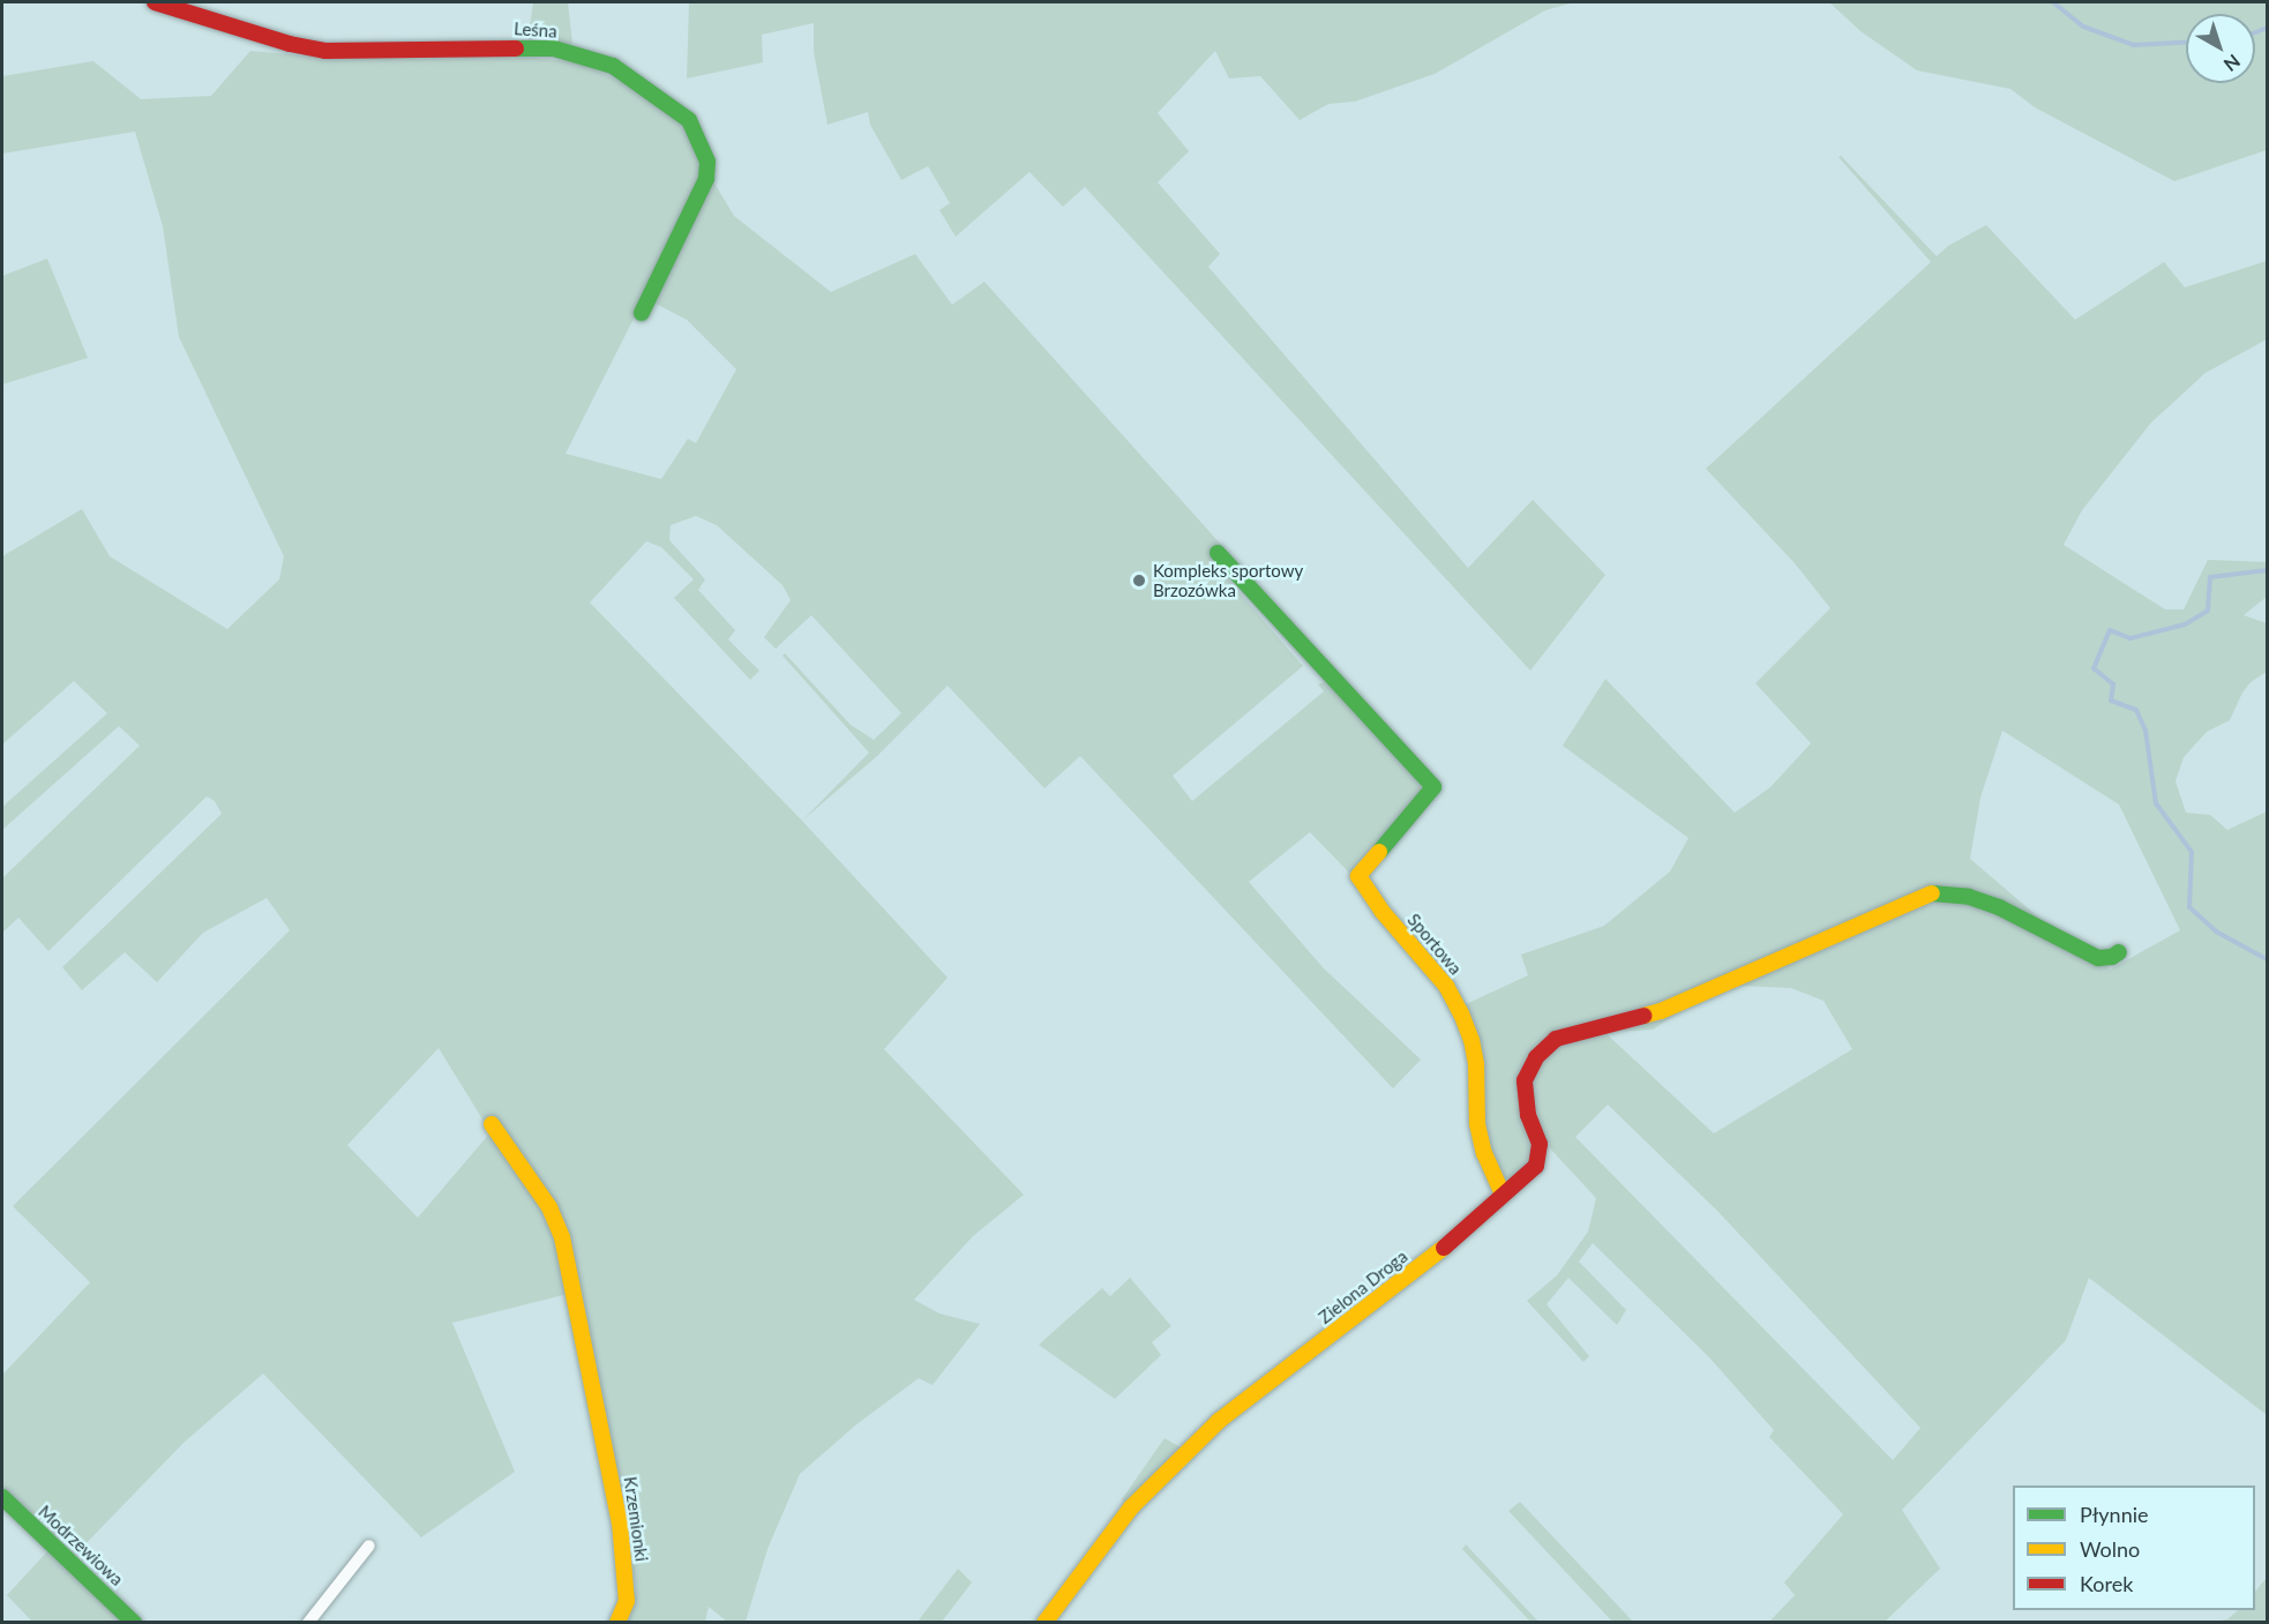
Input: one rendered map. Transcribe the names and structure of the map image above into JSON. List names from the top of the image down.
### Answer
{
  "streets": {
    "street": [
      "Leśna",
      "Sportowa",
      "Zielona Droga",
      "Krzemionki",
      "Modrzewiowa"
    ]
  },
  "crossings": [
    ["Sportowa", "Zielona Droga"]
  ],
  "places": ["Kompleks sportowy Brzozówka"],
  "legend": ["Płynnie", "Wolno", "Korek"],
  "north": "bottom right"
}
